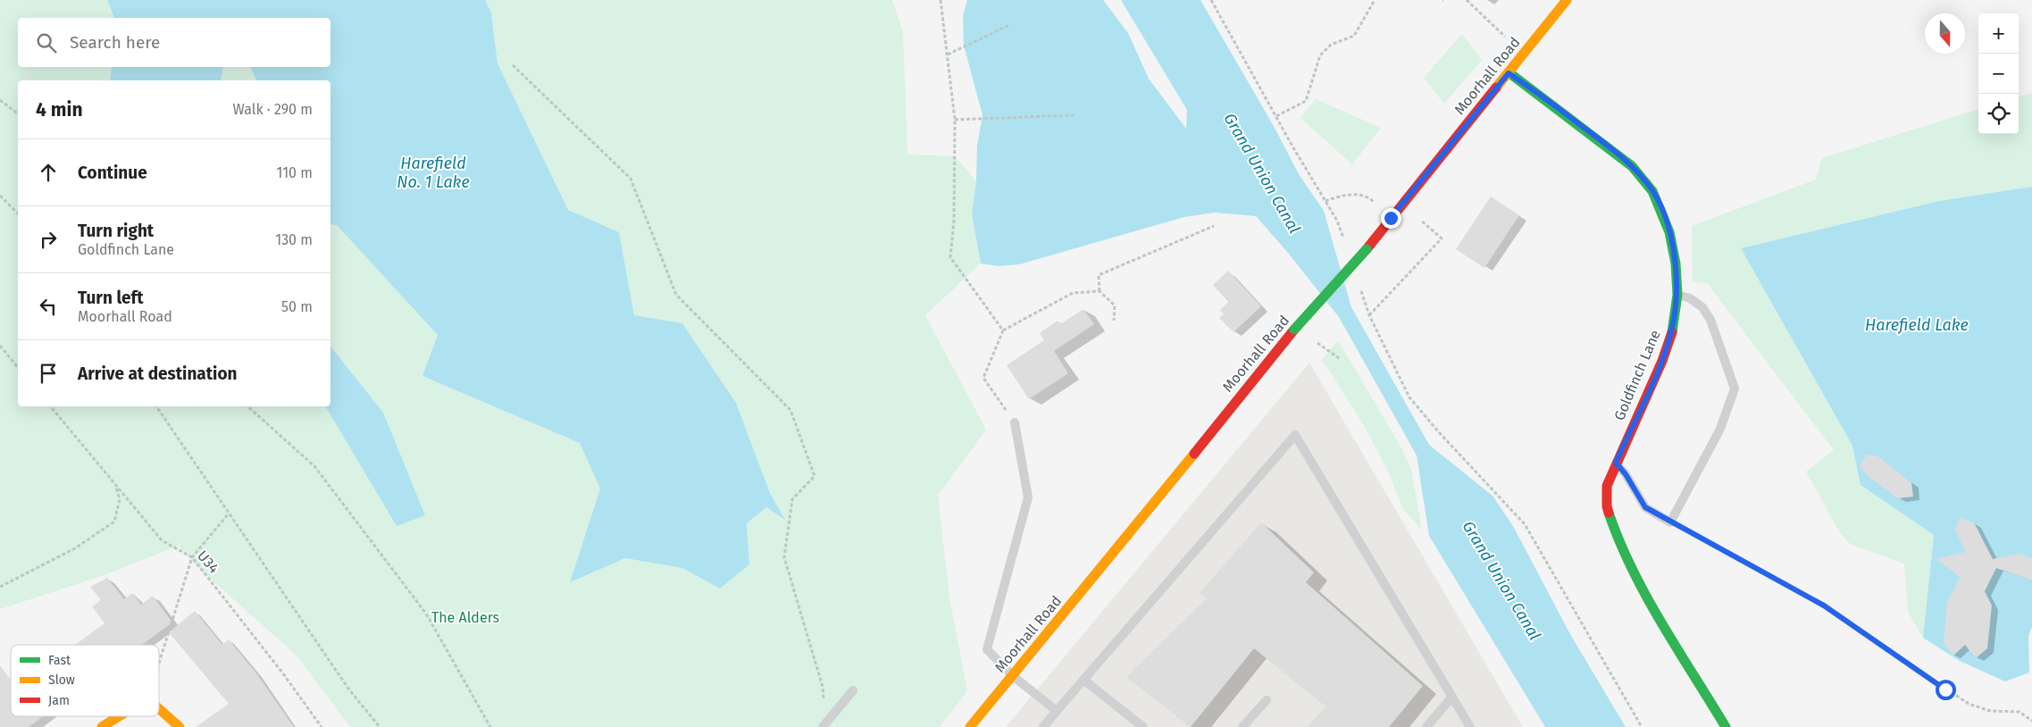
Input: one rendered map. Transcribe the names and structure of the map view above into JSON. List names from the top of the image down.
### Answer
{
  "streets": {
    "street": ["Moorhall Road", "Goldfinch Lane"],
    "path": ["U34"]
  },
  "crossings": [
    ["Moorhall Road", "Goldfinch Lane"]
  ],
  "water": ["Harefield No. 1 Lake", "Grand Union Canal", "Harefield Lake"],
  "parks": ["The Alders"],
  "legend": ["Fast", "Slow", "Jam"],
  "north": "bottom",
  "page": {
    "map_buttons": ["+", "−"],
    "search": "Search here",
    "heading": ["4 min", "Walk · 290 m"],
    "list": [
      ["Continue", "110 m"],
      ["Turn right", "Goldfinch Lane", "130 m"],
      ["Turn left", "Moorhall Road", "50 m"],
      "Arrive at destination"
    ]
  }
}
